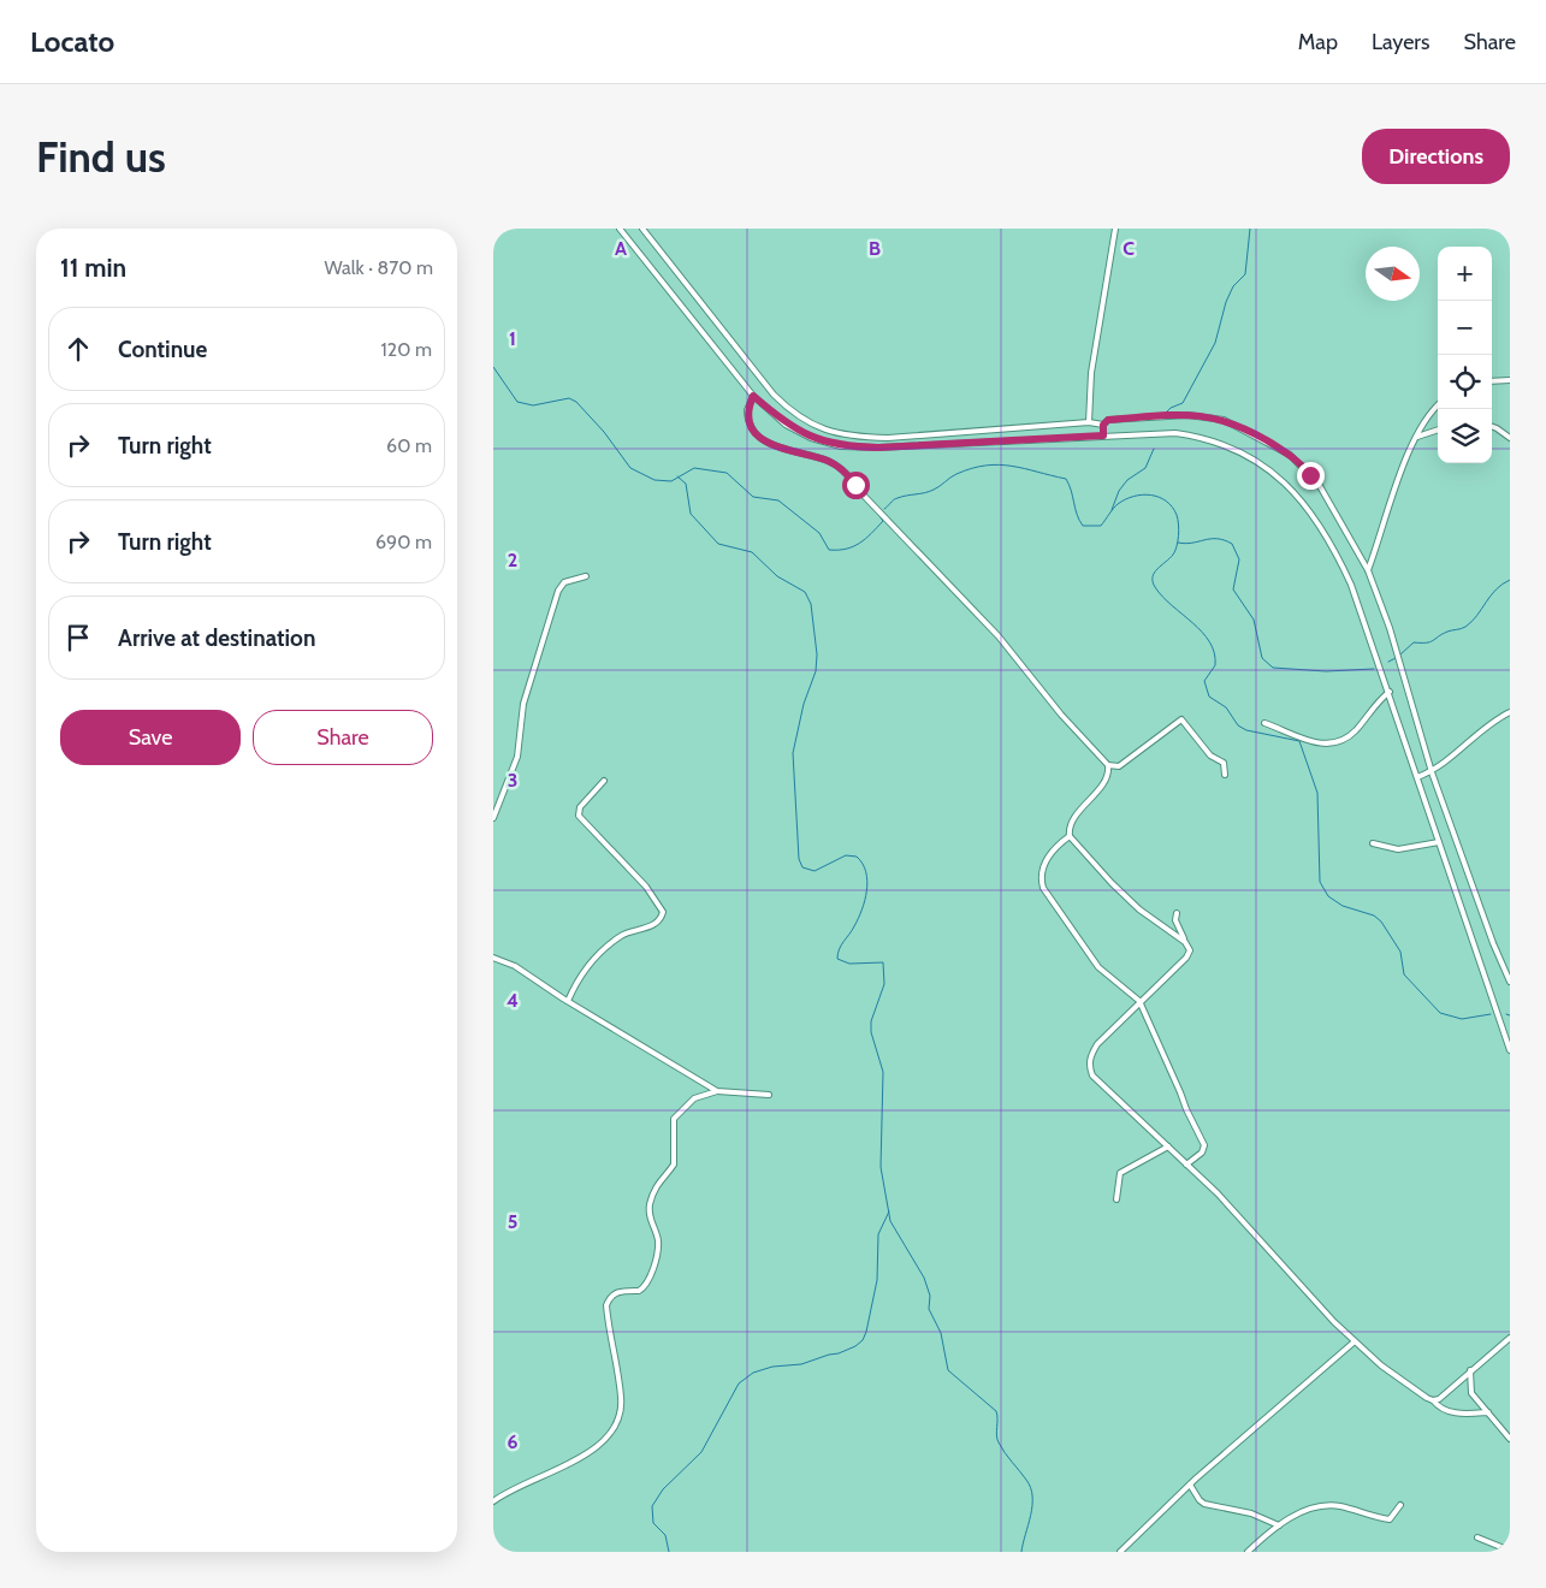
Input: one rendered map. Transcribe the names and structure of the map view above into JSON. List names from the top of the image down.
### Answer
{
  "north": "right",
  "page": {
    "header": "Locato",
    "nav": ["Map", "Layers", "Share"],
    "buttons": [
      "Directions",
      ["Save", "Share"]
    ],
    "title": "Find us",
    "heading": ["11 min", "Walk · 870 m"],
    "map_buttons": ["+", "−"],
    "list": [
      ["Continue", "120 m"],
      ["Turn right", "60 m"],
      ["Turn right", "690 m"],
      "Arrive at destination"
    ]
  },
  "grid": {
    "columns": ["A", "B", "C"],
    "rows": [
      "1",
      "2",
      "3",
      "4",
      "5",
      "6"
    ]
  }
}
